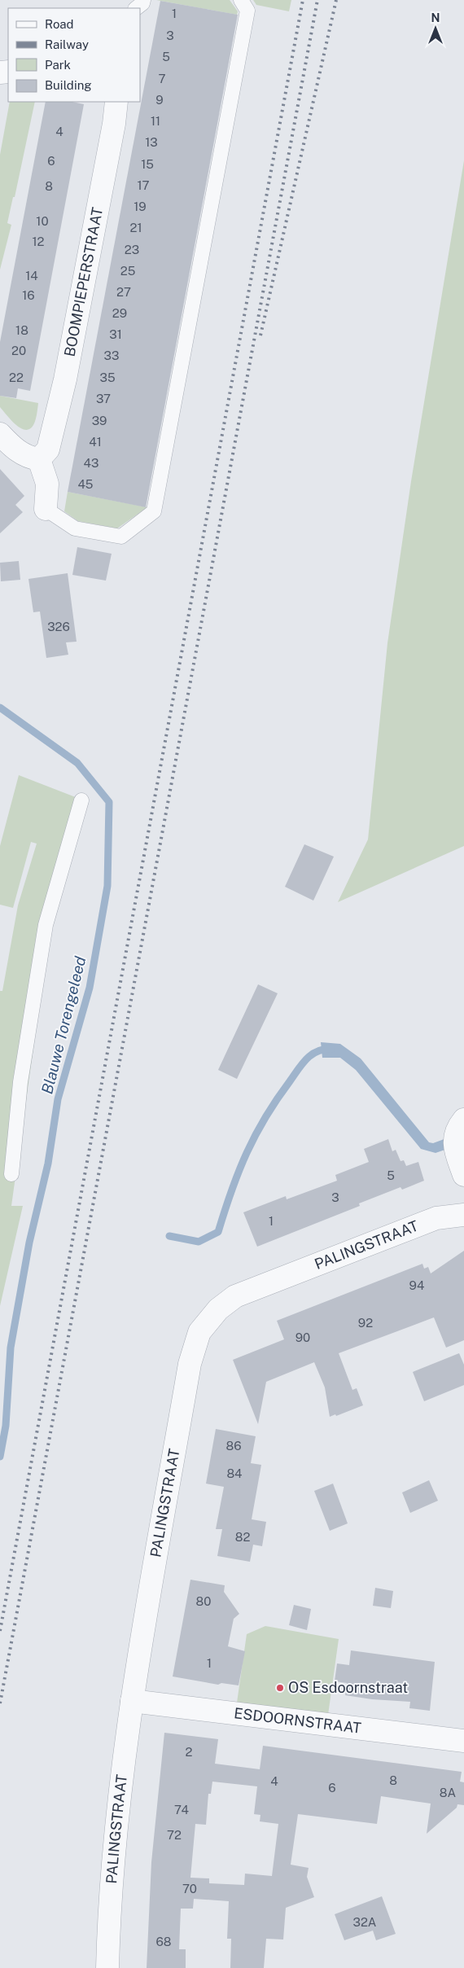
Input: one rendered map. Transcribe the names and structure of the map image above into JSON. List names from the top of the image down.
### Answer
{
  "streets": {
    "street": ["BOOMPIEPERSTRAAT", "PALINGSTRAAT", "ESDOORNSTRAAT"]
  },
  "crossings": [
    ["PALINGSTRAAT", "ESDOORNSTRAAT"]
  ],
  "water": ["Blauwe Torengeleed"],
  "places": ["OS Esdoornstraat"],
  "house_numbers": [
    "1",
    "3",
    "5",
    "7",
    "9",
    "11",
    "4",
    "13",
    "6",
    "15",
    "17",
    "8",
    "19",
    "10",
    "21",
    "12",
    "23",
    "25",
    "14",
    "27",
    "16",
    "29",
    "18",
    "31",
    "20",
    "33",
    "22",
    "35",
    "37",
    "39",
    "41",
    "43",
    "45",
    "326",
    "5",
    "3",
    "1",
    "94",
    "92",
    "90",
    "86",
    "84",
    "82",
    "80",
    "1",
    "2",
    "8",
    "4",
    "6",
    "8A",
    "74",
    "72",
    "70",
    "32A",
    "68"
  ],
  "legend": [
    "Road",
    "Railway",
    "Park",
    "Building"
  ],
  "north": "top"
}
